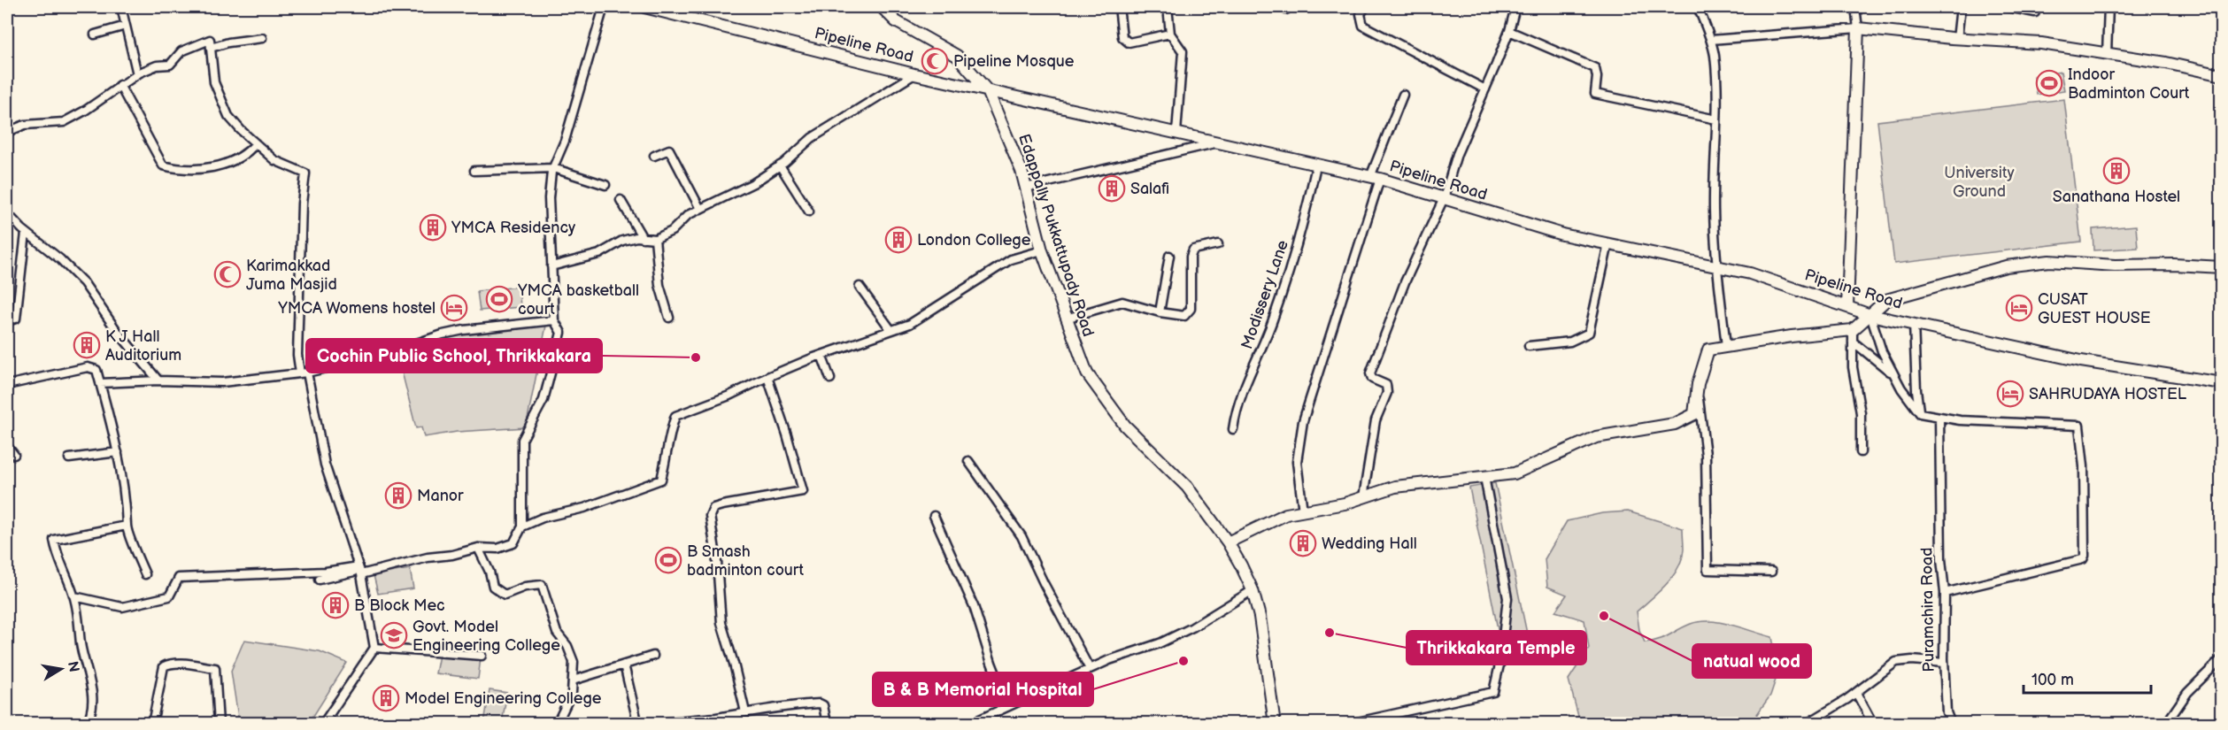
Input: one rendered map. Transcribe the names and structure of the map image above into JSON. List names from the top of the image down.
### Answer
{
  "streets": {
    "street": [
      "Pipeline Road",
      "Edappally Pukkattupady Road",
      "Modissery Lane",
      "Puramchira Road"
    ]
  },
  "crossings": [
    ["Pipeline Road", "Edappally Pukkattupady Road"],
    ["Pipeline Road", "Modissery Lane"]
  ],
  "parks": ["University Ground"],
  "places": {
    "mosque": ["Pipeline Mosque", "Karimakkad Juma Masjid"],
    "sports": ["Indoor Badminton Court", "YMCA basketball court", "B Smash badminton court"],
    "building": [
      "Sanathana Hostel",
      "Salafi",
      "YMCA Residency",
      "London College",
      "K J Hall Auditorium",
      "Manor",
      "Wedding Hall",
      "B Block Mec",
      "Model Engineering College"
    ],
    "hotel": ["YMCA Womens hostel", "CUSAT GUEST HOUSE", "SAHRUDAYA HOSTEL"],
    "other": [
      "Cochin Public School, Thrikkakara",
      "natual wood",
      "Thrikkakara Temple",
      "B & B Memorial Hospital"
    ],
    "school or university": ["Govt. Model Engineering College"]
  },
  "scale_bar": "100 m",
  "north": "right"
}
